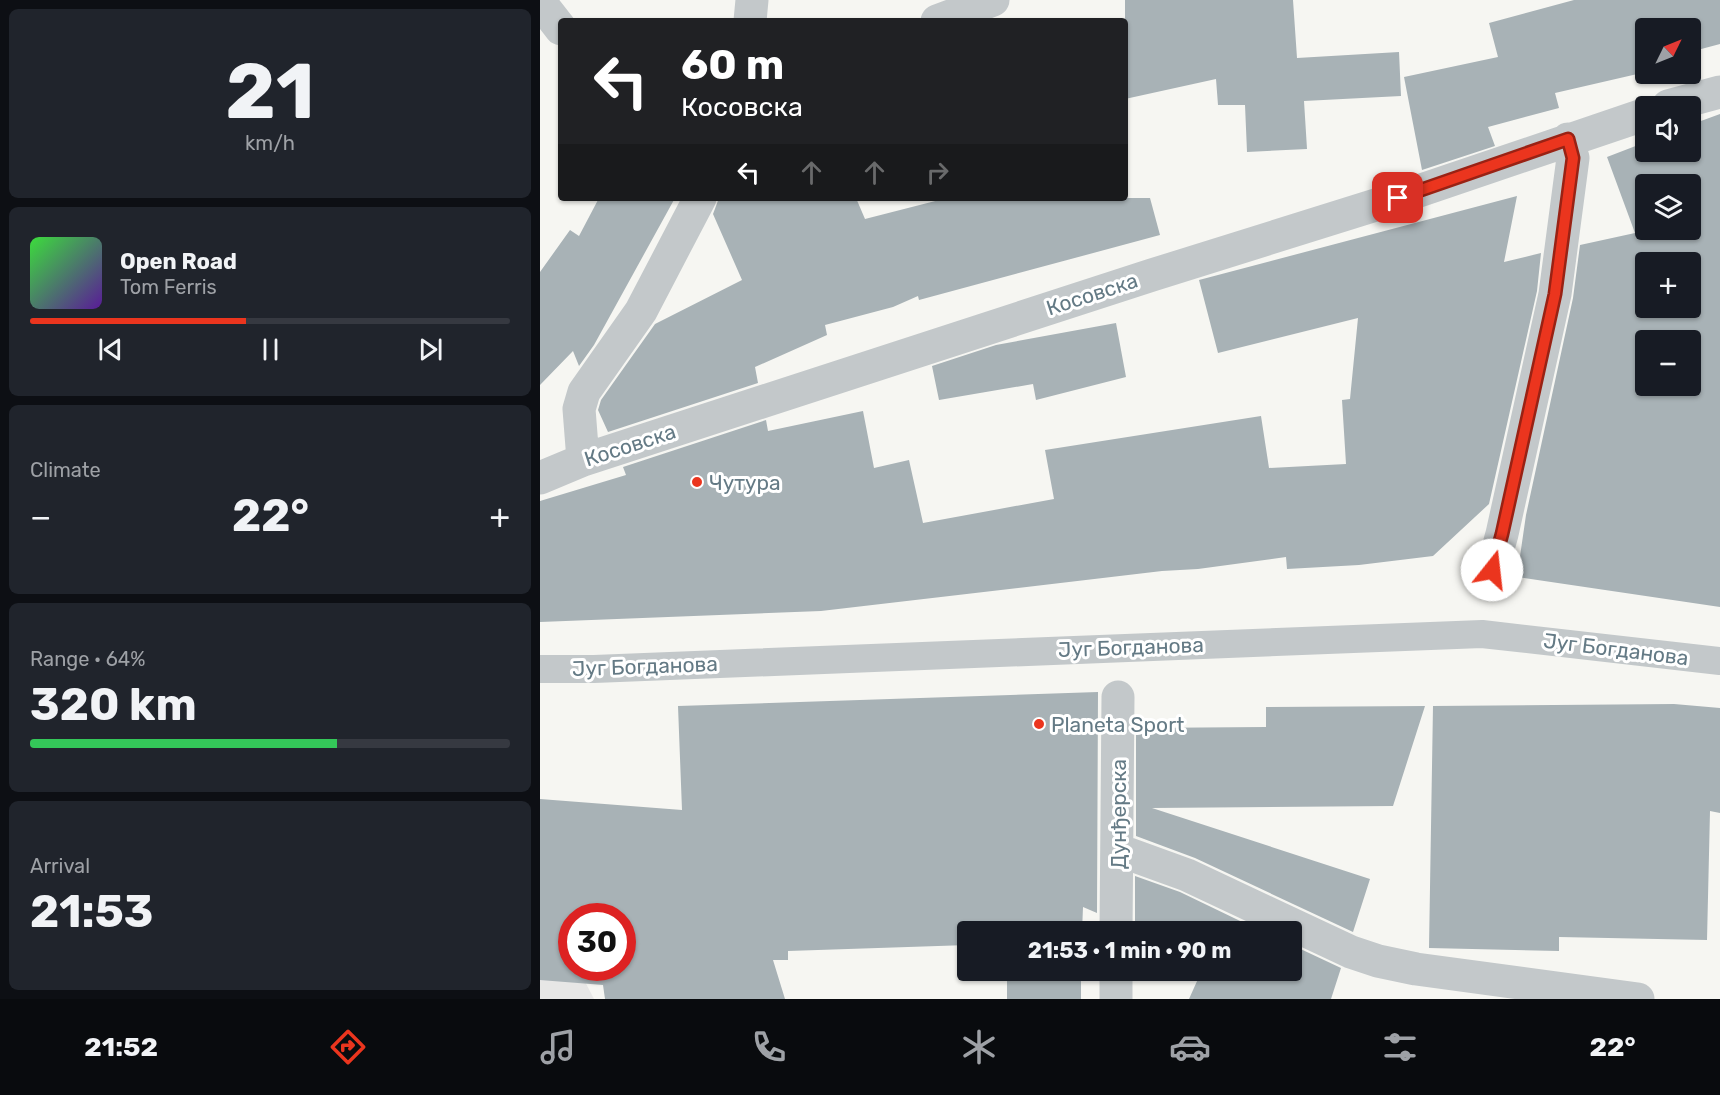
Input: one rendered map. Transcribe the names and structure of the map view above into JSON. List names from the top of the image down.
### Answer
{
  "streets": {
    "street": ["Косовска", "Југ Богданова", "Дунђерска"]
  },
  "places": ["Чутура", "Planeta Sport"],
  "north": "top right",
  "page": {
    "tile": [
      ["21", "km/h"],
      "Climate",
      ["Range · 64%", "320 km"],
      ["Arrival", "21:53"]
    ],
    "map_buttons": ["+", "−"],
    "turn": ["60 m", "Косовска"],
    "song": ["Open Road", "Tom Ferris"],
    "heat": ["−", "22°", "+"],
    "limit": "30",
    "trip": "21:53 · 1 min · 90 m",
    "tabs": ["21:52", "22°"]
  }
}
